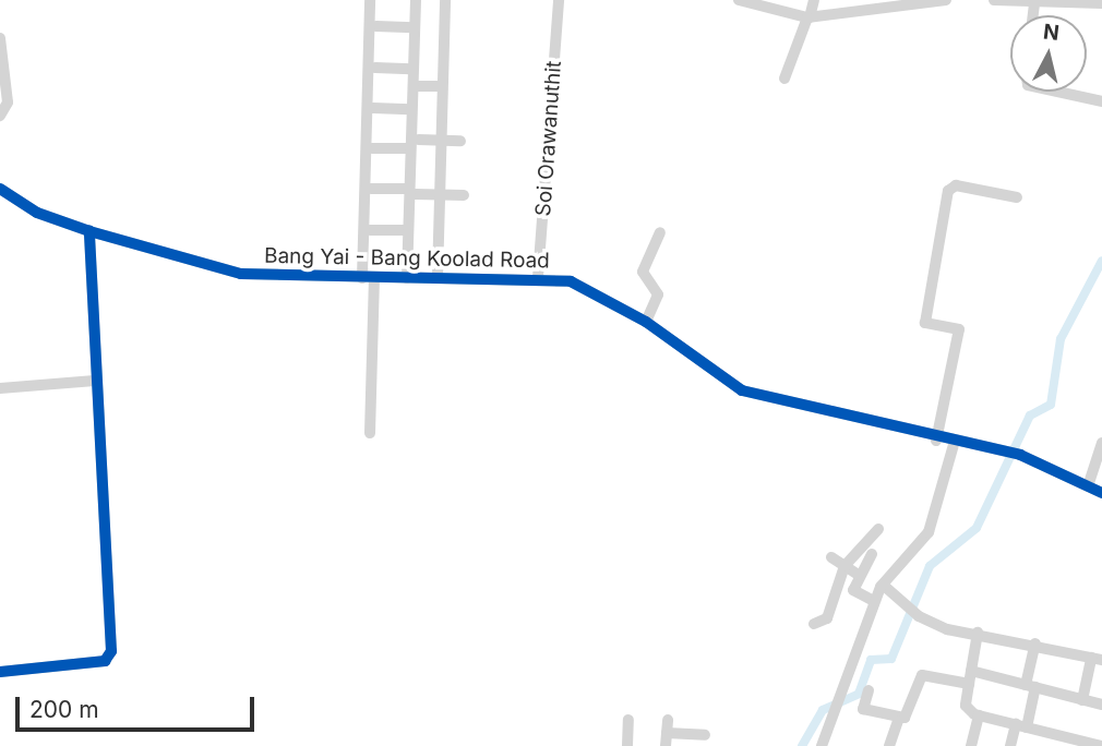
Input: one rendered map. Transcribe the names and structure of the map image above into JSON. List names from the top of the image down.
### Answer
{
  "streets": {
    "street": ["Soi Orawanuthit", "Bang Yai - Bang Koolad Road"]
  },
  "crossings": [
    ["Soi Orawanuthit", "Bang Yai - Bang Koolad Road"]
  ],
  "scale_bar": "200 m",
  "north": "top"
}
